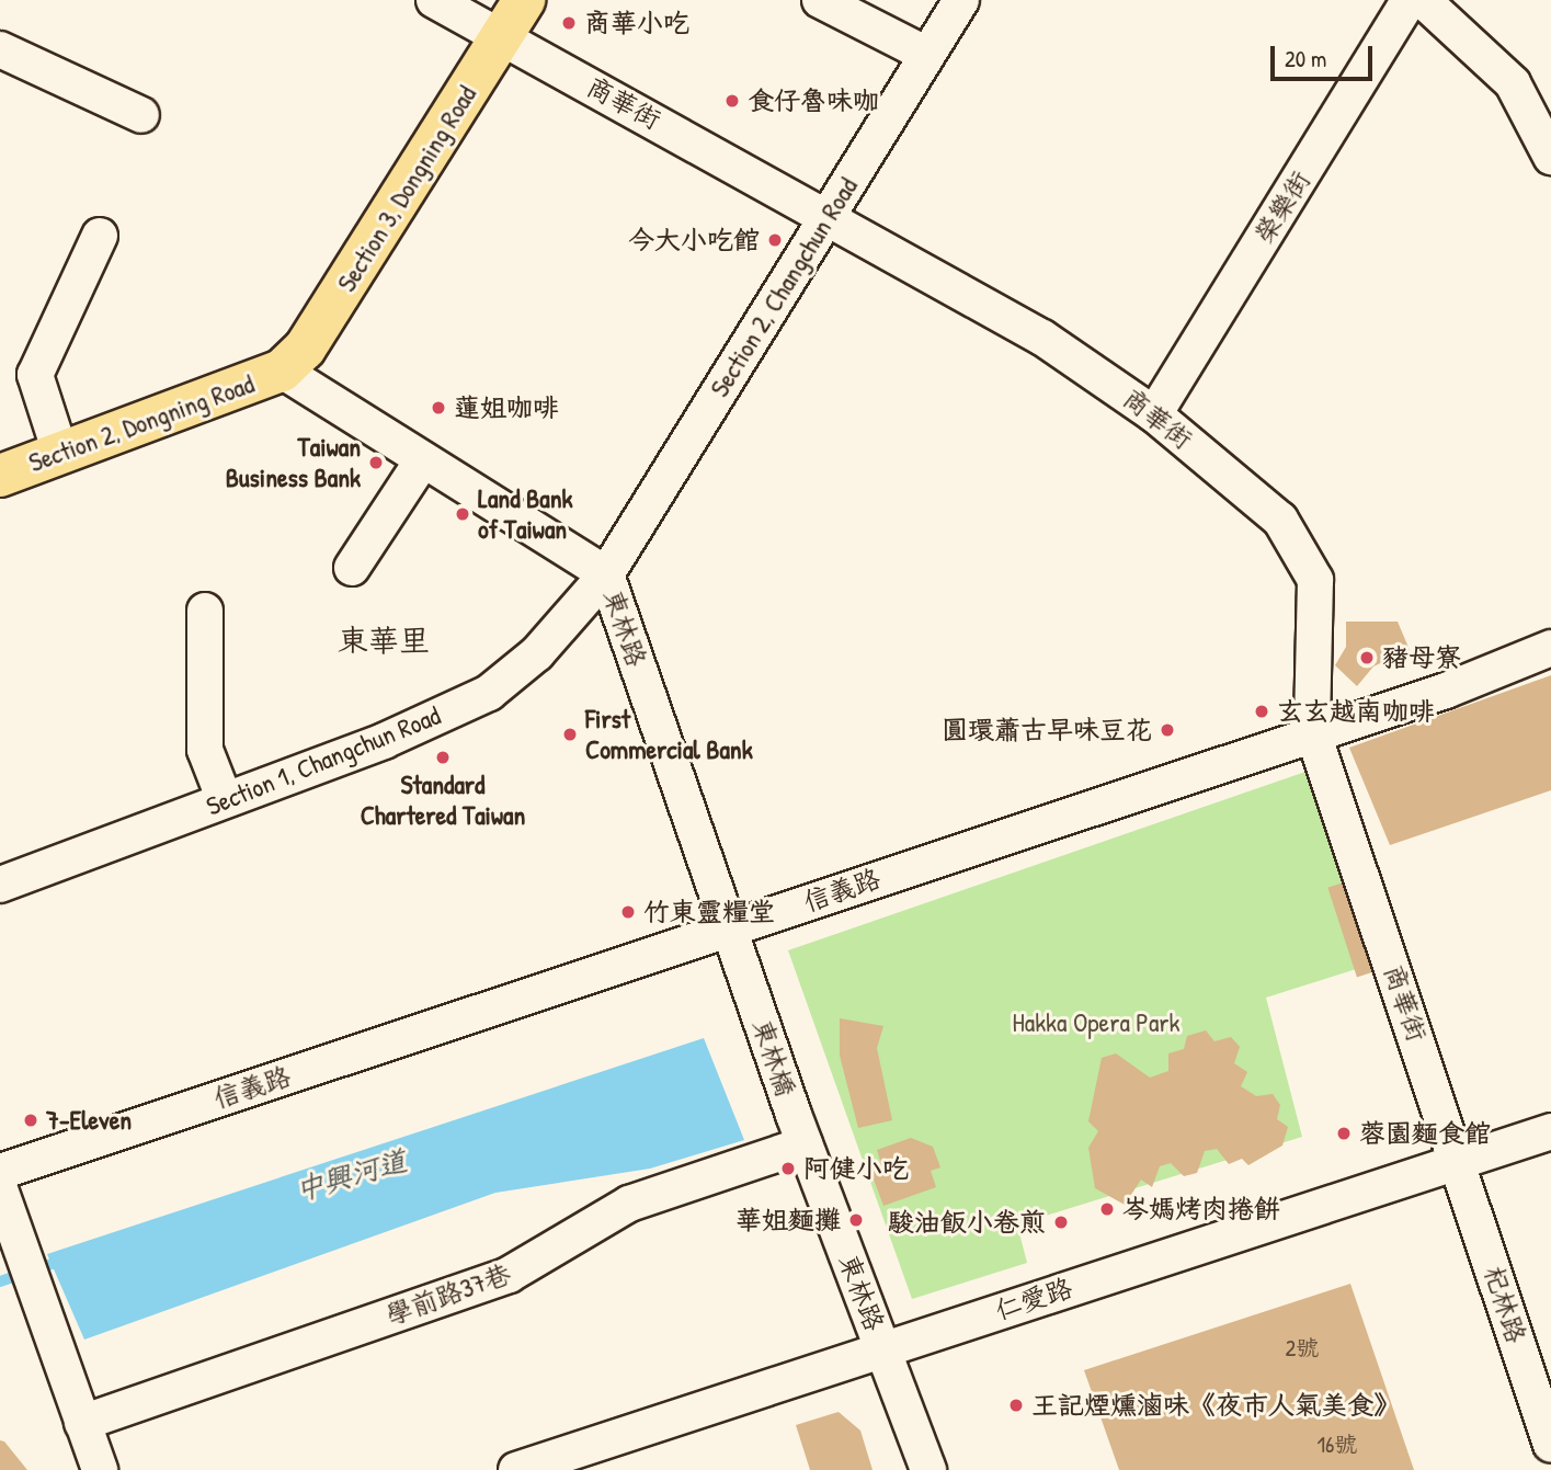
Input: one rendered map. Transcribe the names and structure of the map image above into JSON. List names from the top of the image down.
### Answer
{
  "streets": {
    "main road": ["Section 3, Dongning Road", "Section 2, Dongning Road"],
    "street": [
      "商華街",
      "榮樂街",
      "Section 2, Changchun Road",
      "東林路",
      "Section 1, Changchun Road",
      "信義路",
      "東林橋",
      "學前路37巷",
      "仁愛路",
      "杞林路"
    ]
  },
  "crossings": [
    ["商華街", "Section 3, Dongning Road"],
    ["商華街", "榮樂街"],
    ["商華街", "Section 2, Changchun Road"],
    ["商華街", "信義路"],
    ["商華街", "仁愛路"],
    ["商華街", "杞林路"],
    ["Section 3, Dongning Road", "Section 2, Dongning Road"],
    ["Section 3, Dongning Road", "東林路"],
    ["Section 2, Changchun Road", "東林路"],
    ["Section 2, Changchun Road", "Section 1, Changchun Road"],
    ["Section 2, Dongning Road", "東林路"],
    ["東林路", "Section 1, Changchun Road"],
    ["東林路", "信義路"],
    ["東林路", "東林橋"],
    ["東林路", "學前路37巷"],
    ["東林路", "仁愛路"],
    ["東林橋", "學前路37巷"],
    ["仁愛路", "杞林路"]
  ],
  "districts": ["東華里"],
  "water": ["中興河道"],
  "parks": ["Hakka Opera Park"],
  "places": [
    "商華小吃",
    "食仔魯味咖",
    "今大小吃館",
    "蓮姐咖啡",
    "Taiwan Business Bank",
    "Land Bank of Taiwan",
    "豬母寮",
    "玄玄越南咖啡",
    "圓環蕭古早味豆花",
    "First Commercial Bank",
    "Standard Chartered Taiwan",
    "竹東靈糧堂",
    "7-Eleven",
    "蓉園麵食館",
    "阿健小吃",
    "岑媽烤肉捲餅",
    "華姐麵攤",
    "駿油飯小卷煎",
    "王記煙燻滷味《夜市人氣美食》"
  ],
  "house_numbers": ["2號", "16號"],
  "scale_bar": "20 m"
}
